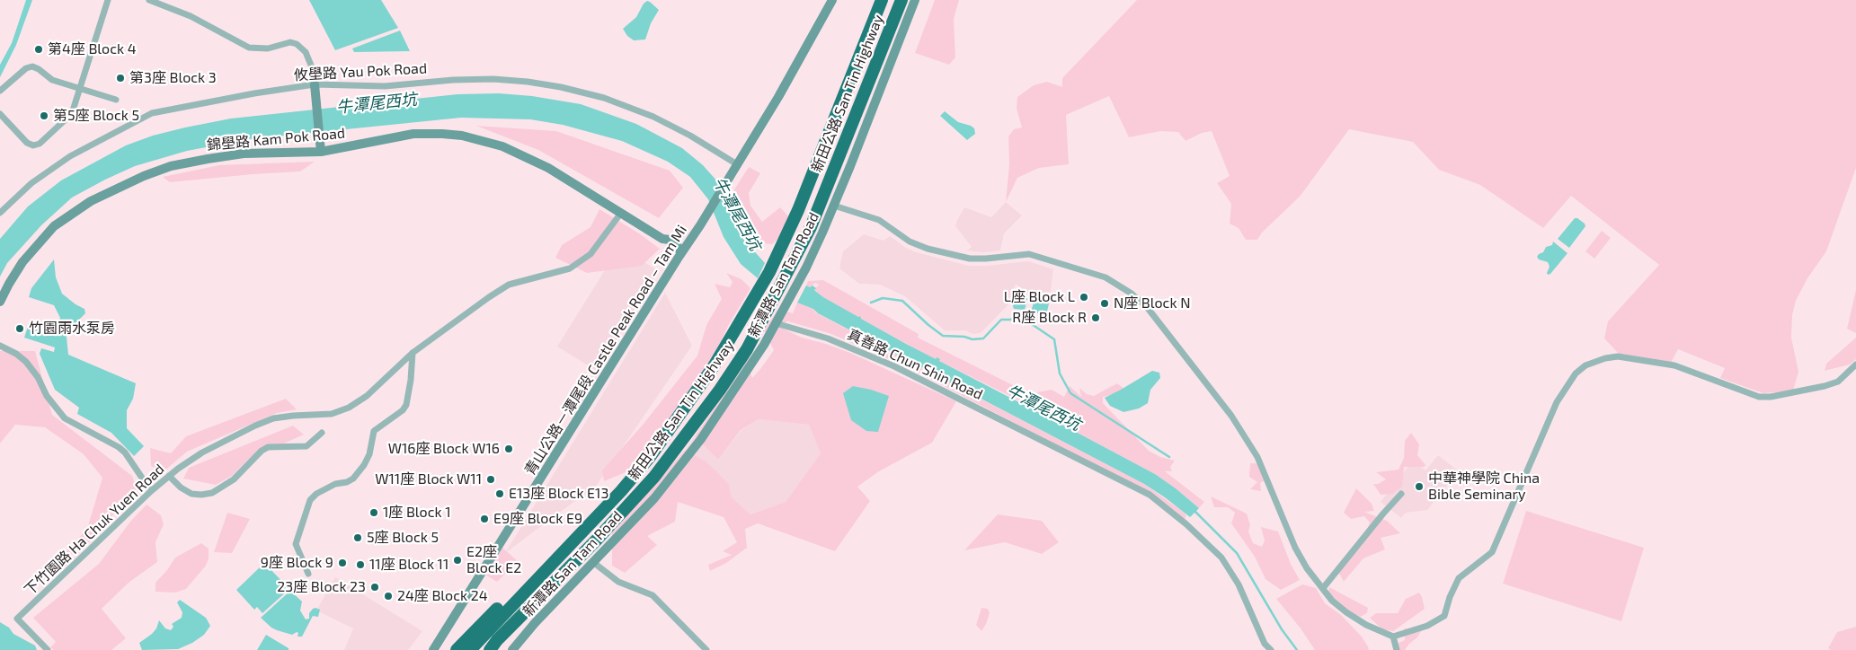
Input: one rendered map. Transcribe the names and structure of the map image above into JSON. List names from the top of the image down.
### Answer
{
  "streets": {
    "highway": ["新田公路 San Tin Highway"],
    "street": [
      "攸壆路 Yau Pok Road",
      "錦壆路 Kam Pok Road",
      "新潭路 San Tam Road",
      "青山公路－潭尾段 Castle Peak Road – Tam Mi",
      "真善路 Chun Shin Road",
      "下竹園路 Ha Chuk Yuen Road"
    ]
  },
  "crossings": [
    ["攸壆路 Yau Pok Road", "青山公路－潭尾段 Castle Peak Road – Tam Mi"],
    ["錦壆路 Kam Pok Road", "青山公路－潭尾段 Castle Peak Road – Tam Mi"],
    ["錦壆路 Kam Pok Road", "下竹園路 Ha Chuk Yuen Road"],
    ["新潭路 San Tam Road", "真善路 Chun Shin Road"]
  ],
  "water": ["牛潭尾西坑"],
  "places": [
    "第4座 Block 4",
    "第3座 Block 3",
    "第5座 Block 5",
    "L座 Block L",
    "N座 Block N",
    "R座 Block R",
    "竹園雨水泵房",
    "W16座 Block W16",
    "W11座 Block W11",
    "中華神學院 China Bible Seminary",
    "E13座 Block E13",
    "1座 Block 1",
    "E9座 Block E9",
    "5座 Block 5",
    "E2座 Block E2",
    "9座 Block 9",
    "11座 Block 11",
    "23座 Block 23",
    "24座 Block 24"
  ]
}
